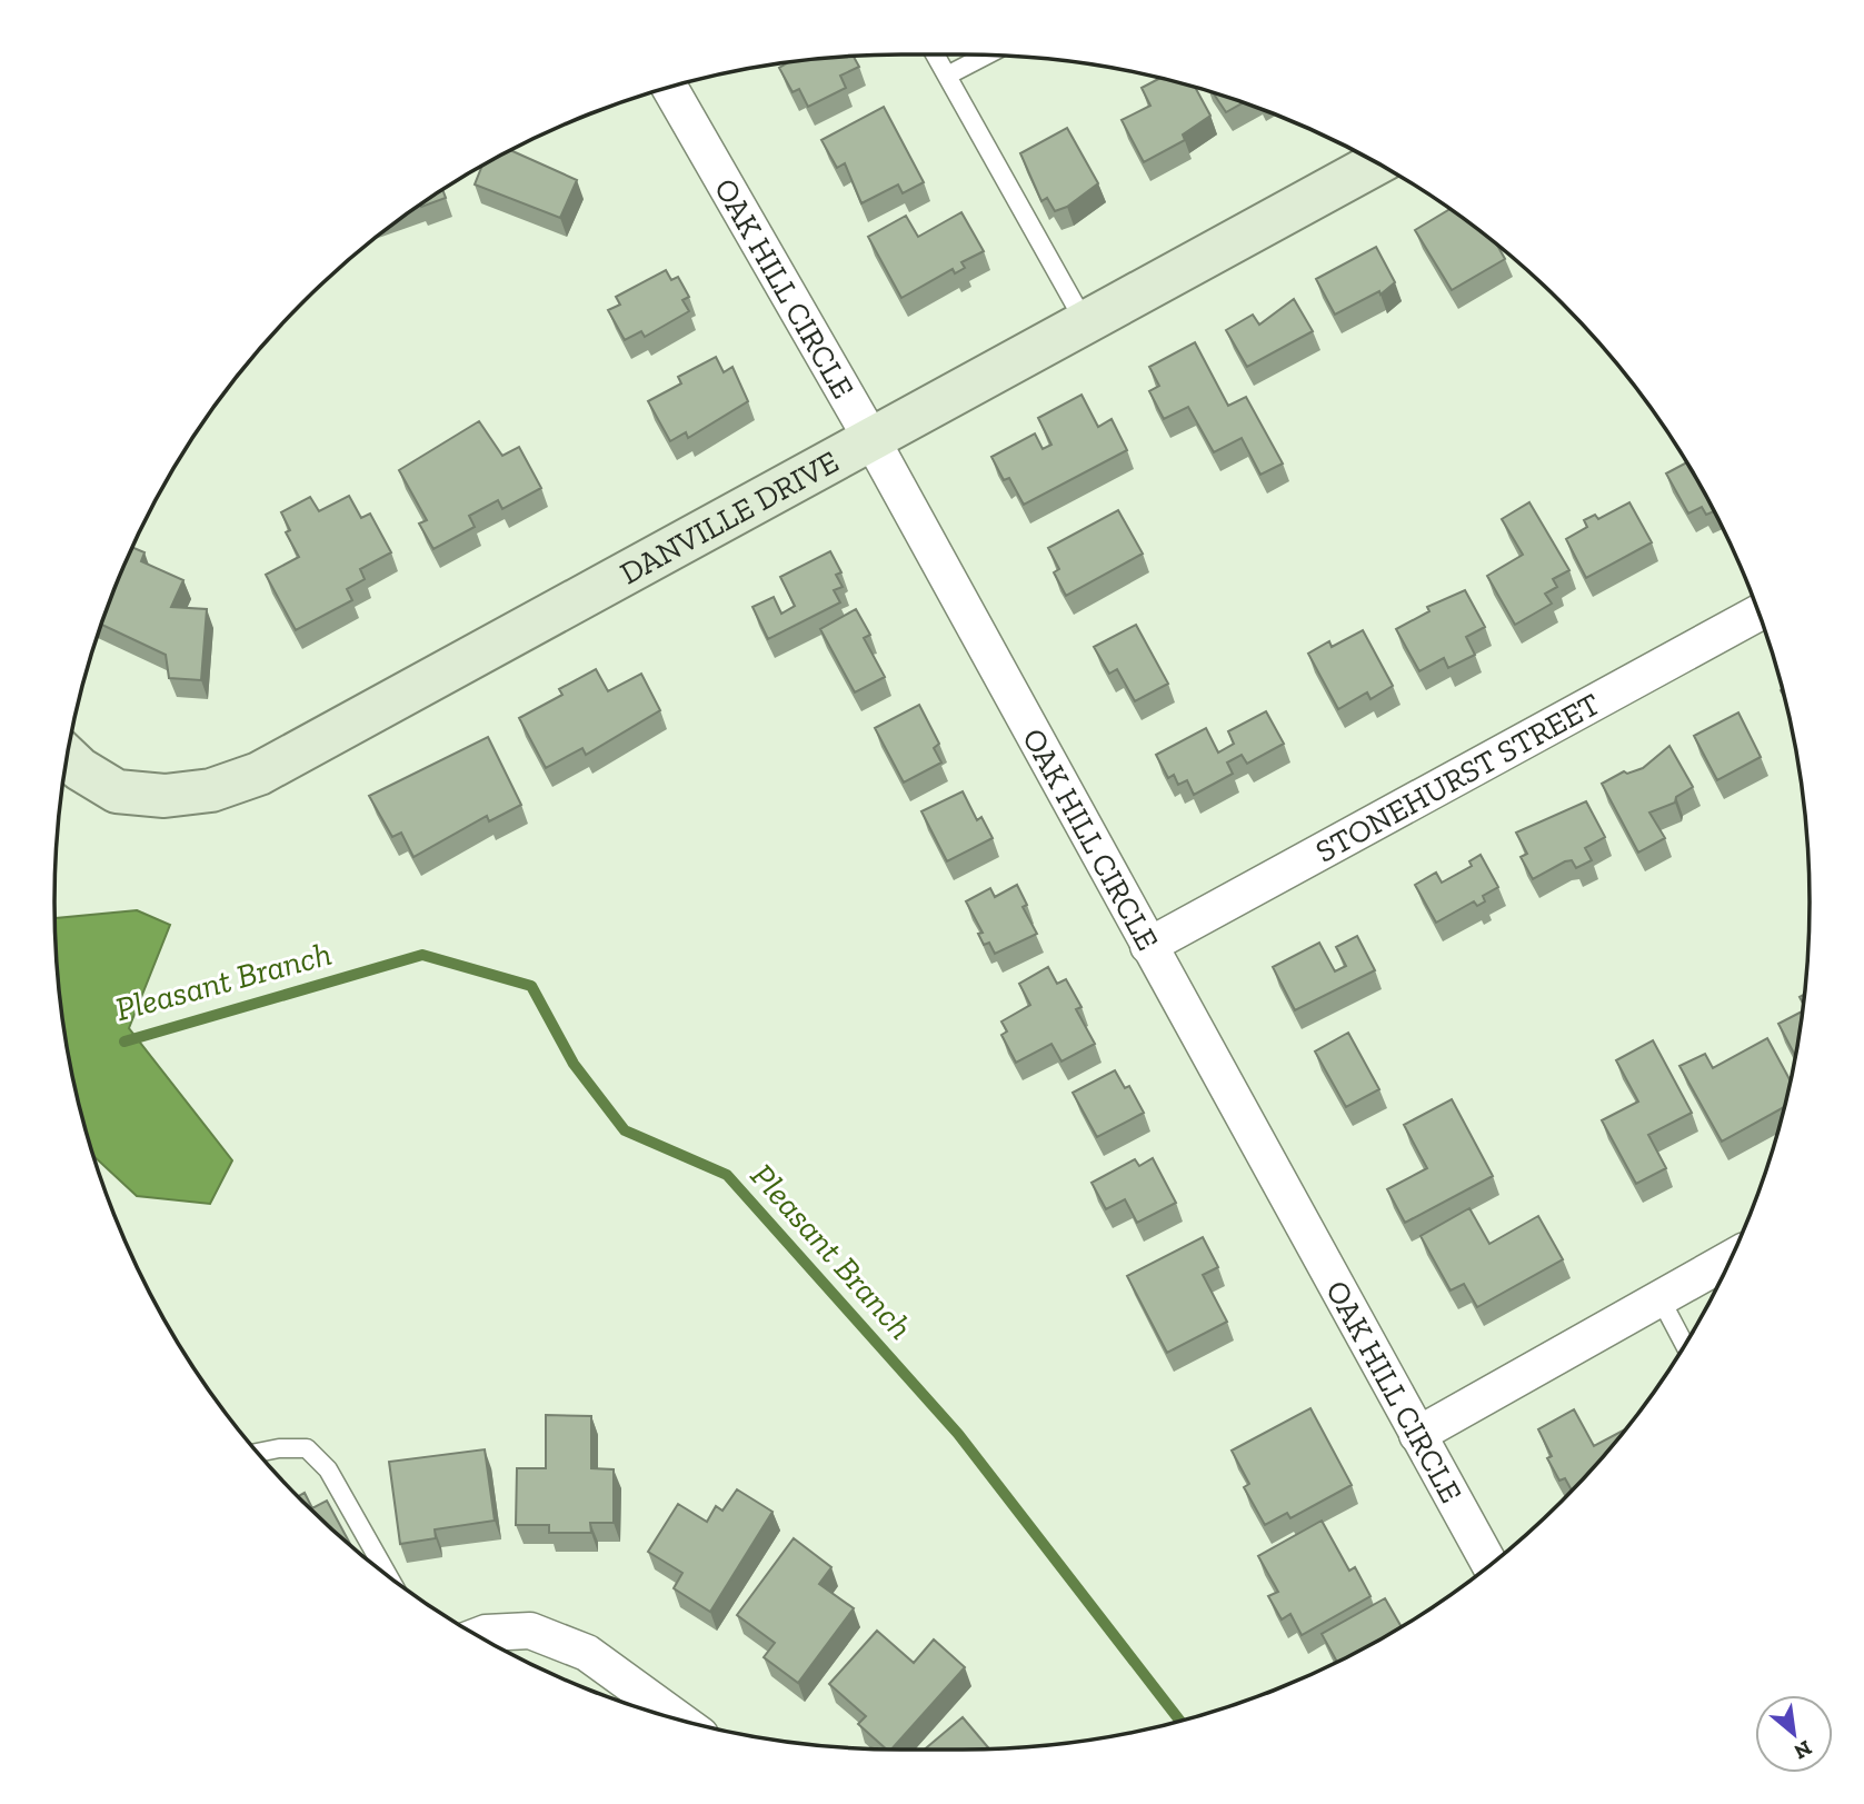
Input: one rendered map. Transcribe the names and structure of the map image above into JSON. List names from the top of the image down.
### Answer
{
  "streets": {
    "street": ["OAK HILL CIRCLE", "DANVILLE DRIVE", "STONEHURST STREET"]
  },
  "crossings": [
    ["OAK HILL CIRCLE", "DANVILLE DRIVE"],
    ["OAK HILL CIRCLE", "STONEHURST STREET"]
  ],
  "water": ["Pleasant Branch"],
  "north": "bottom right"
}
